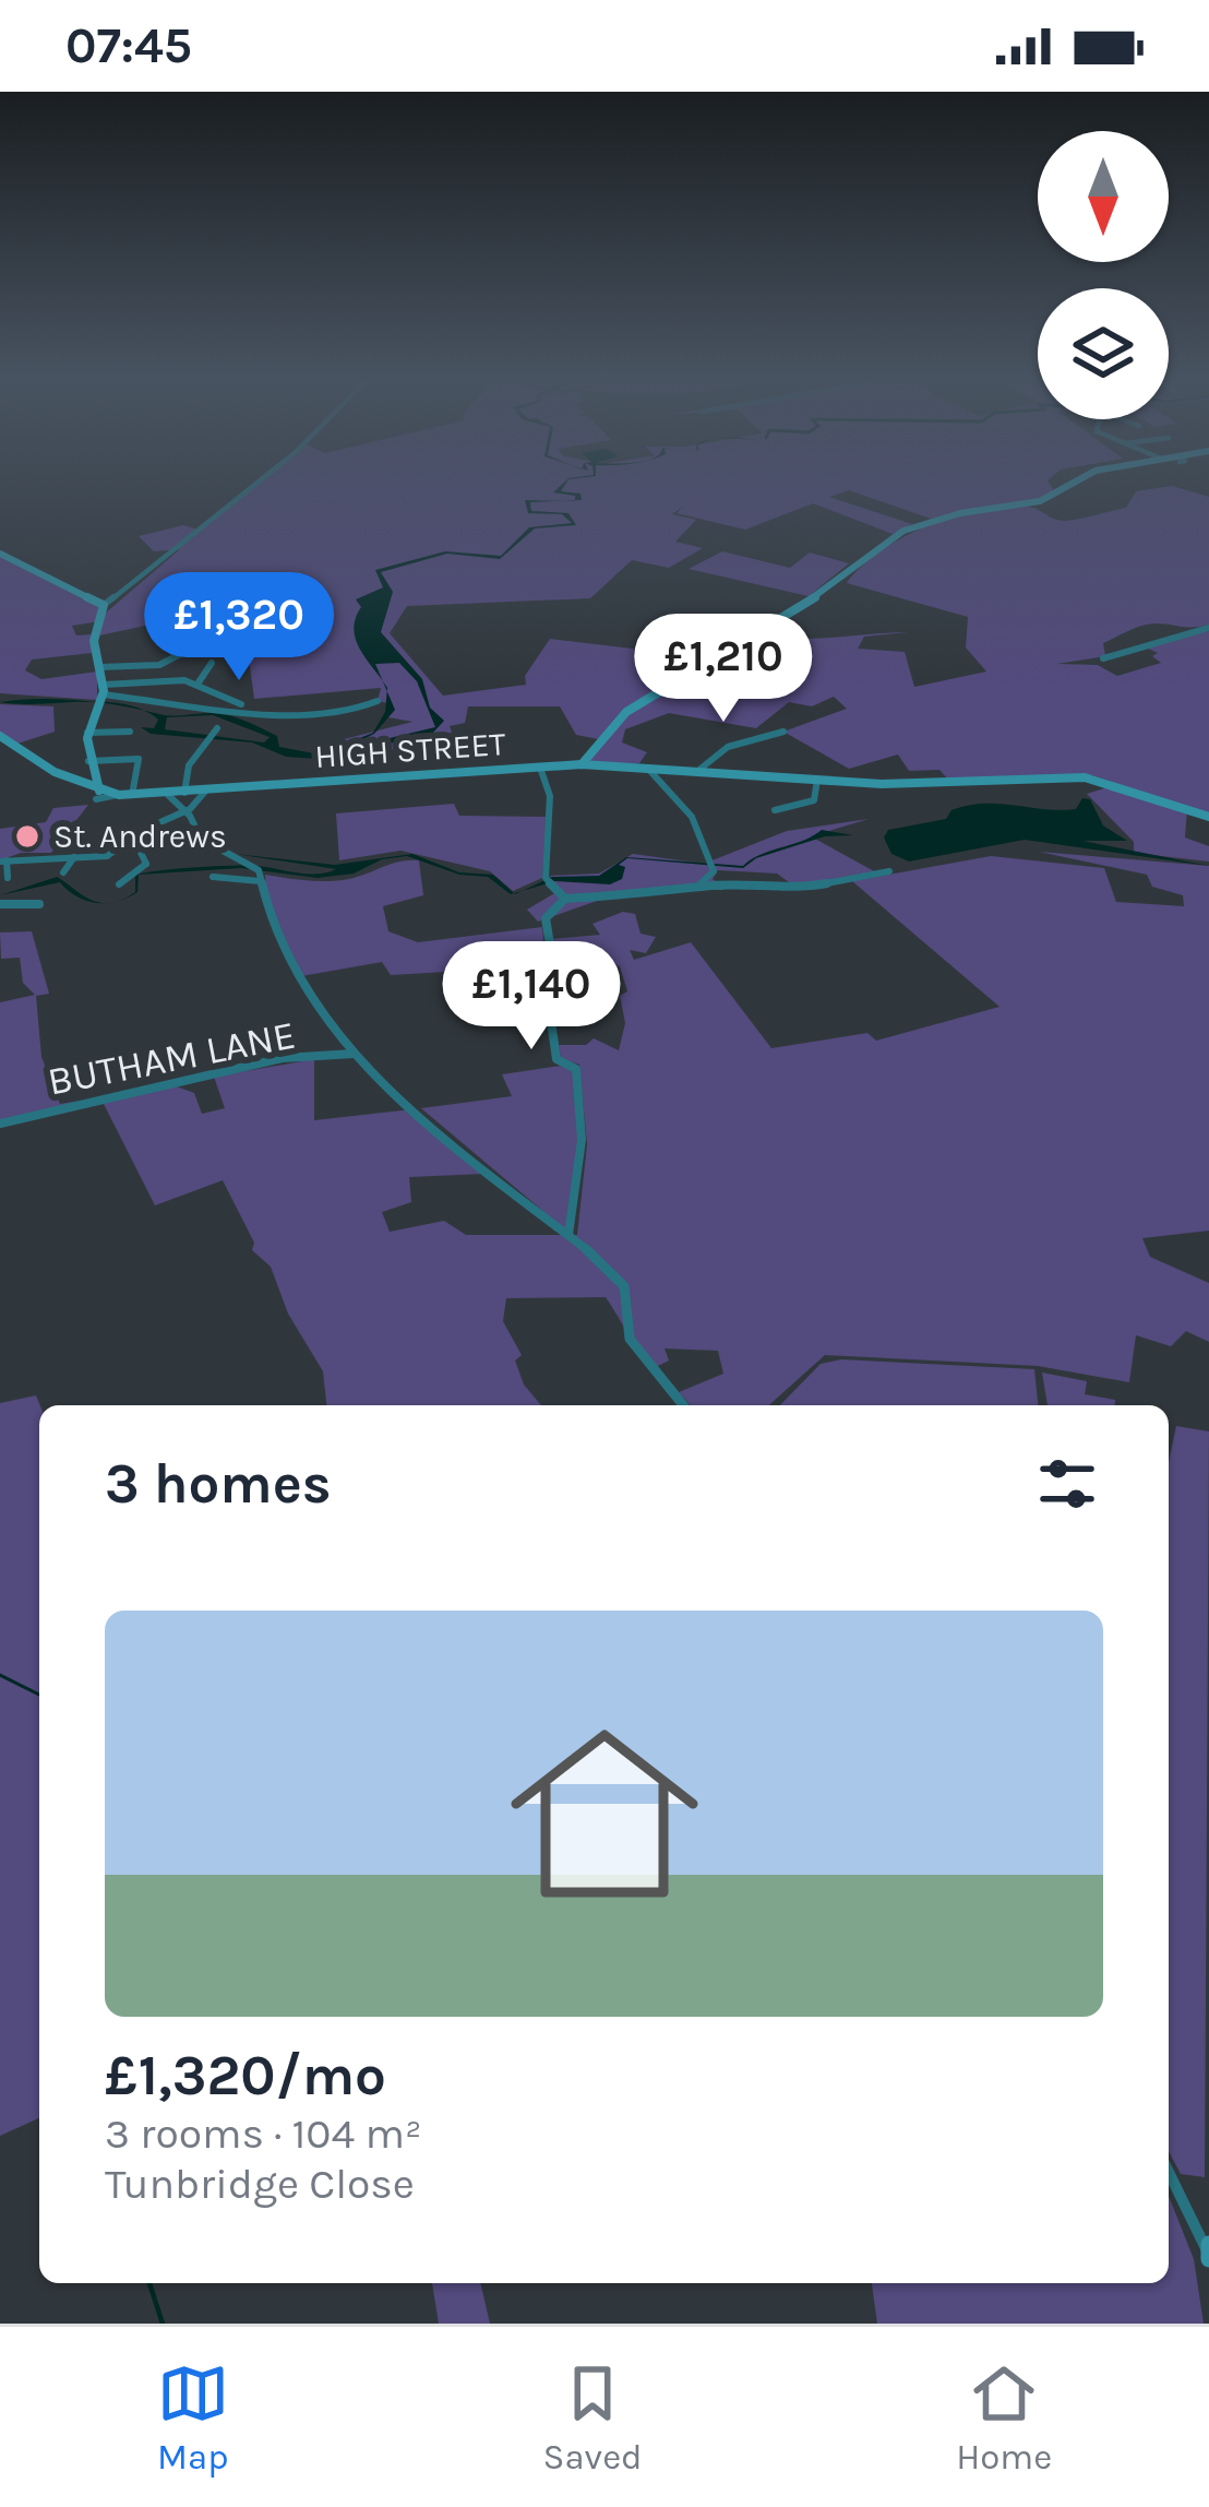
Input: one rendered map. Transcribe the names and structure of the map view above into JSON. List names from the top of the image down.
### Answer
{
  "streets": {
    "main road": ["HIGH STREET"],
    "street": ["BUTHAM LANE"]
  },
  "places": ["St. Andrews"],
  "north": "bottom",
  "page": {
    "status": "07:45",
    "price": ["£1,320", "£1,210", "£1,140"],
    "heading": "3 homes",
    "list": [
      {
        "name": "£1,320/mo",
        "note": "3 rooms · 104 m² · Tunbridge Close"
      }
    ],
    "tabs": ["Map", "Saved", "Home"]
  }
}
